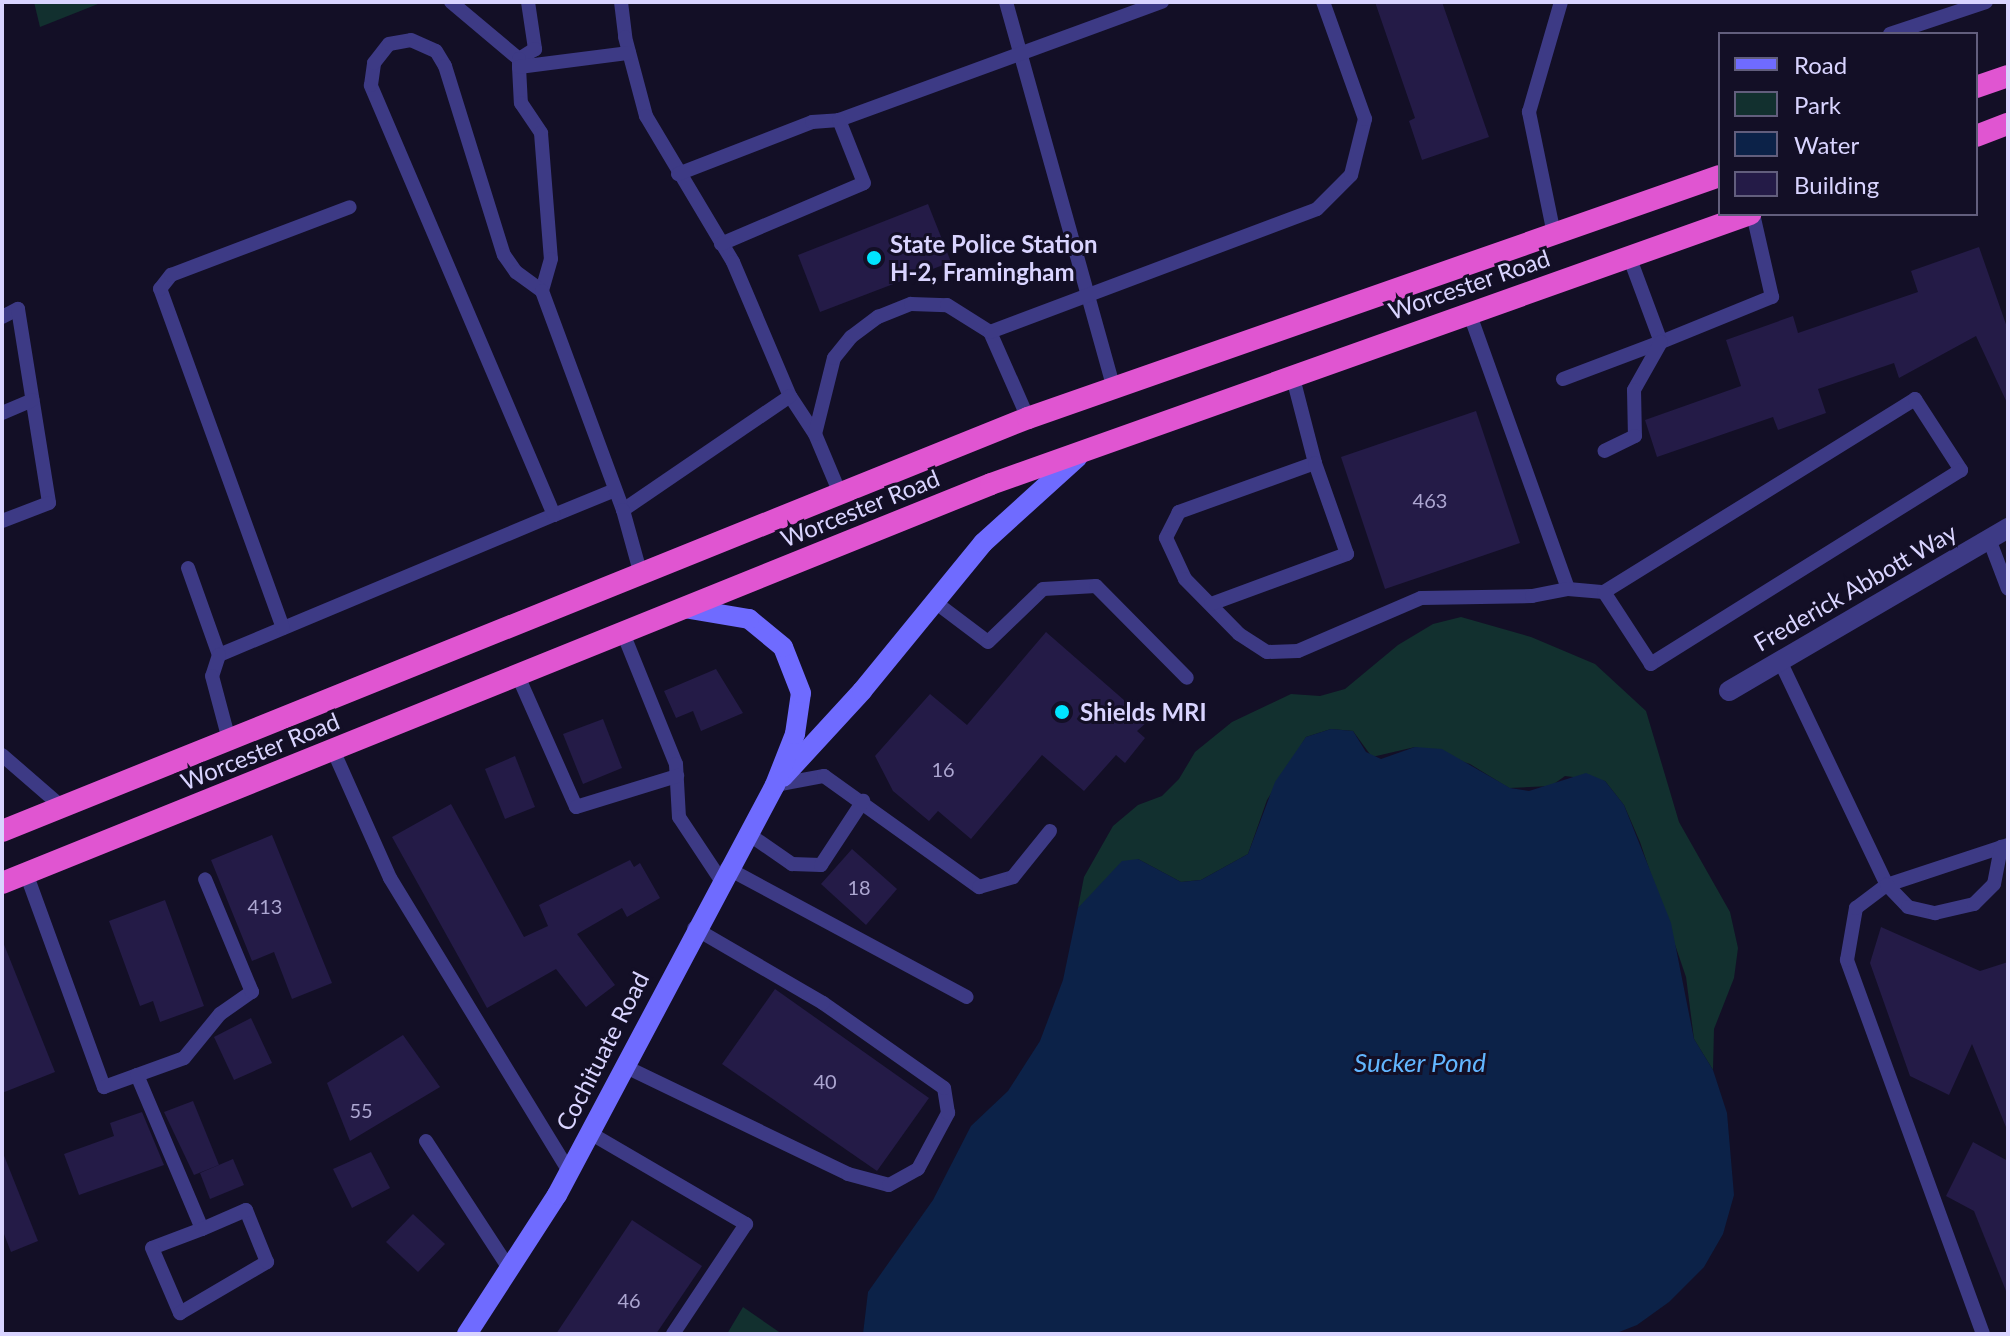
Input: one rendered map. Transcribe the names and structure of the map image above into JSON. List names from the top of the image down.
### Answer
{
  "streets": {
    "highway": ["Worcester Road"],
    "main road": ["Cochituate Road"],
    "street": ["Frederick Abbott Way"]
  },
  "crossings": [
    ["Worcester Road", "Cochituate Road"]
  ],
  "water": ["Sucker Pond"],
  "places": ["State Police Station H-2, Framingham", "Shields MRI"],
  "house_numbers": [
    "463",
    "16",
    "18",
    "413",
    "40",
    "55",
    "46"
  ],
  "legend": [
    "Road",
    "Park",
    "Water",
    "Building"
  ]
}
